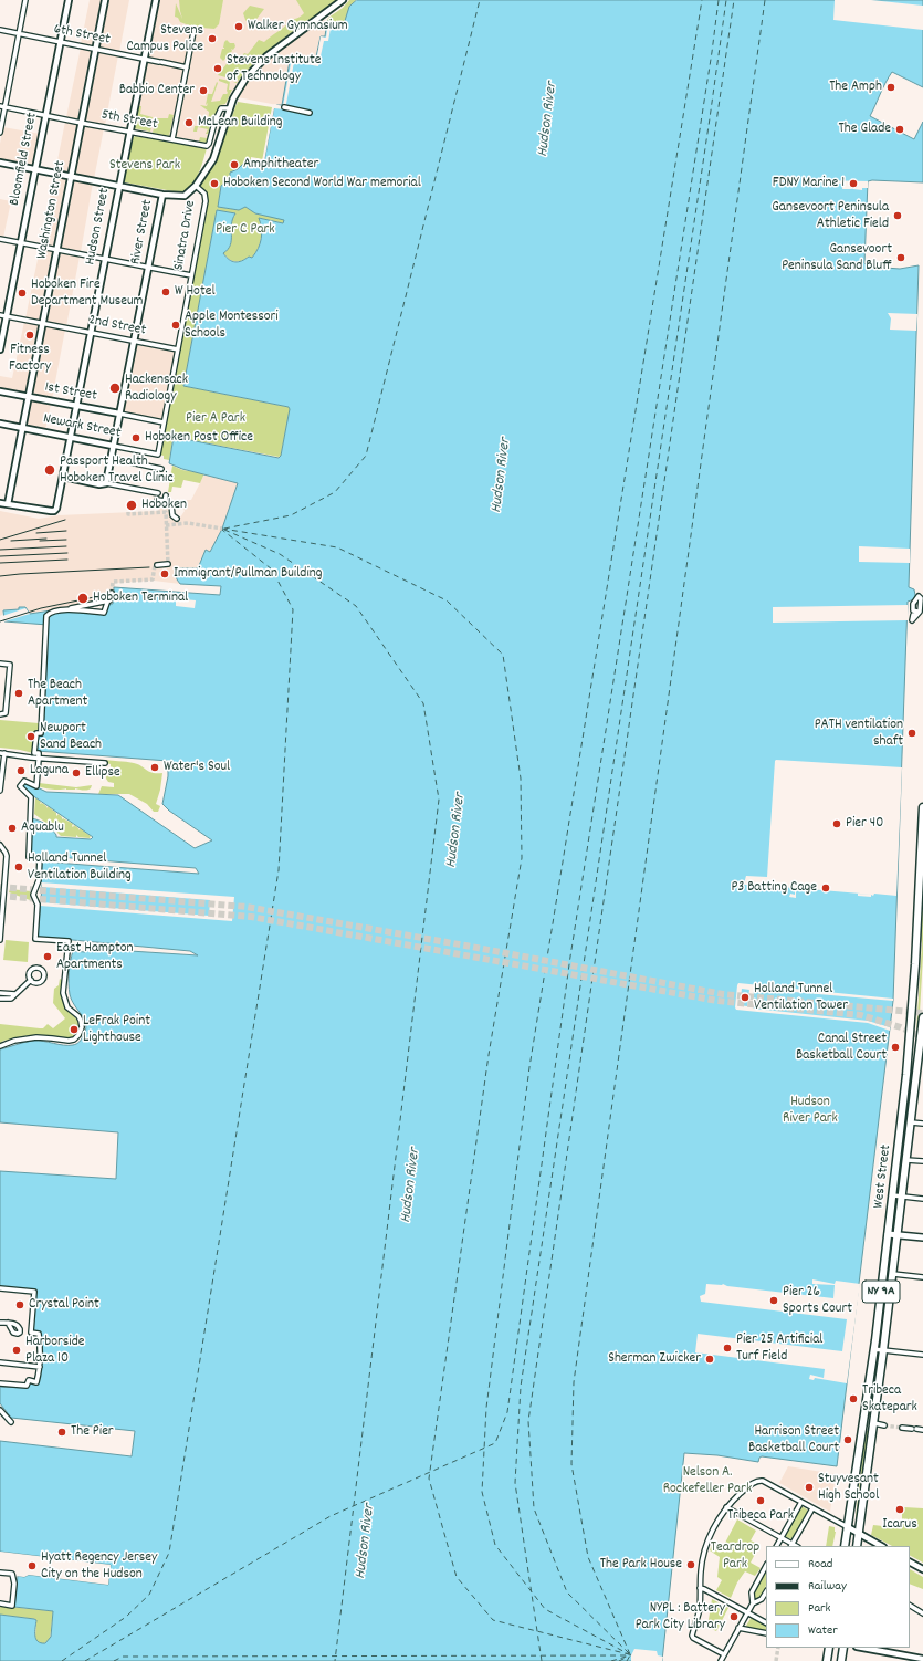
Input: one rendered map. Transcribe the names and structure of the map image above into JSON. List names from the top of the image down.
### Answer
{
  "streets": {
    "highway": ["West Street", "NY 9A"],
    "street": [
      "6th Street",
      "5th Street",
      "Bloomfield Street",
      "Washington Street",
      "Hudson Street",
      "River Street",
      "Sinatra Drive",
      "2nd Street",
      "1st Street",
      "Newark Street"
    ]
  },
  "crossings": [
    ["6th Street", "Bloomfield Street"],
    ["6th Street", "Washington Street"],
    ["6th Street", "Hudson Street"],
    ["5th Street", "Bloomfield Street"],
    ["5th Street", "Washington Street"],
    ["5th Street", "Hudson Street"],
    ["5th Street", "Sinatra Drive"],
    ["Bloomfield Street", "2nd Street"],
    ["Washington Street", "Hudson Street"],
    ["Washington Street", "2nd Street"],
    ["Washington Street", "1st Street"],
    ["Washington Street", "Newark Street"],
    ["Hudson Street", "2nd Street"],
    ["Hudson Street", "1st Street"],
    ["Hudson Street", "Newark Street"],
    ["River Street", "2nd Street"],
    ["River Street", "1st Street"],
    ["River Street", "Newark Street"],
    ["Sinatra Drive", "2nd Street"],
    ["Sinatra Drive", "1st Street"],
    ["Sinatra Drive", "Newark Street"]
  ],
  "water": ["Hudson River"],
  "parks": [
    "Stevens Park",
    "Pier C Park",
    "Pier A Park",
    "Hudson River Park",
    "Nelson A. Rockefeller Park",
    "Teardrop Park"
  ],
  "places": [
    "Walker Gymnasium",
    "Stevens Campus Police",
    "Stevens Institute of Technology",
    "The Amph",
    "Babbio Center",
    "McLean Building",
    "The Glade",
    "Amphitheater",
    "Hoboken Second World War memorial",
    "FDNY Marine 1",
    "Gansevoort Peninsula Athletic Field",
    "Gansevoort Peninsula Sand Bluff",
    "W Hotel",
    "Hoboken Fire Department Museum",
    "Apple Montessori Schools",
    "Fitness Factory",
    "Hackensack Radiology",
    "Hoboken Post Office",
    "Passport Health Hoboken Travel Clinic",
    "Hoboken",
    "Immigrant/Pullman Building",
    "Hoboken Terminal",
    "The Beach Apartment",
    "PATH ventilation shaft",
    "Newport Sand Beach",
    "Water's Soul",
    "Laguna",
    "Ellipse",
    "Pier 40",
    "Aquablu",
    "Holland Tunnel Ventilation Building",
    "P3 Batting Cage",
    "East Hampton Apartments",
    "Holland Tunnel Ventilation Tower",
    "LeFrak Point Lighthouse",
    "Canal Street Basketball Court",
    "Pier 26 Sports Court",
    "Crystal Point",
    "Pier 25 Artificial Turf Field",
    "Harborside Plaza 10",
    "Sherman Zwicker",
    "Tribeca Skatepark",
    "The Pier",
    "Harrison Street Basketball Court",
    "Stuyvesant High School",
    "Tribeca Park",
    "Icarus",
    "The Park House",
    "Hyatt Regency Jersey City on the Hudson",
    "NYPL : Battery Park City Library"
  ],
  "legend": [
    "Road",
    "Railway",
    "Park",
    "Water"
  ]
}
